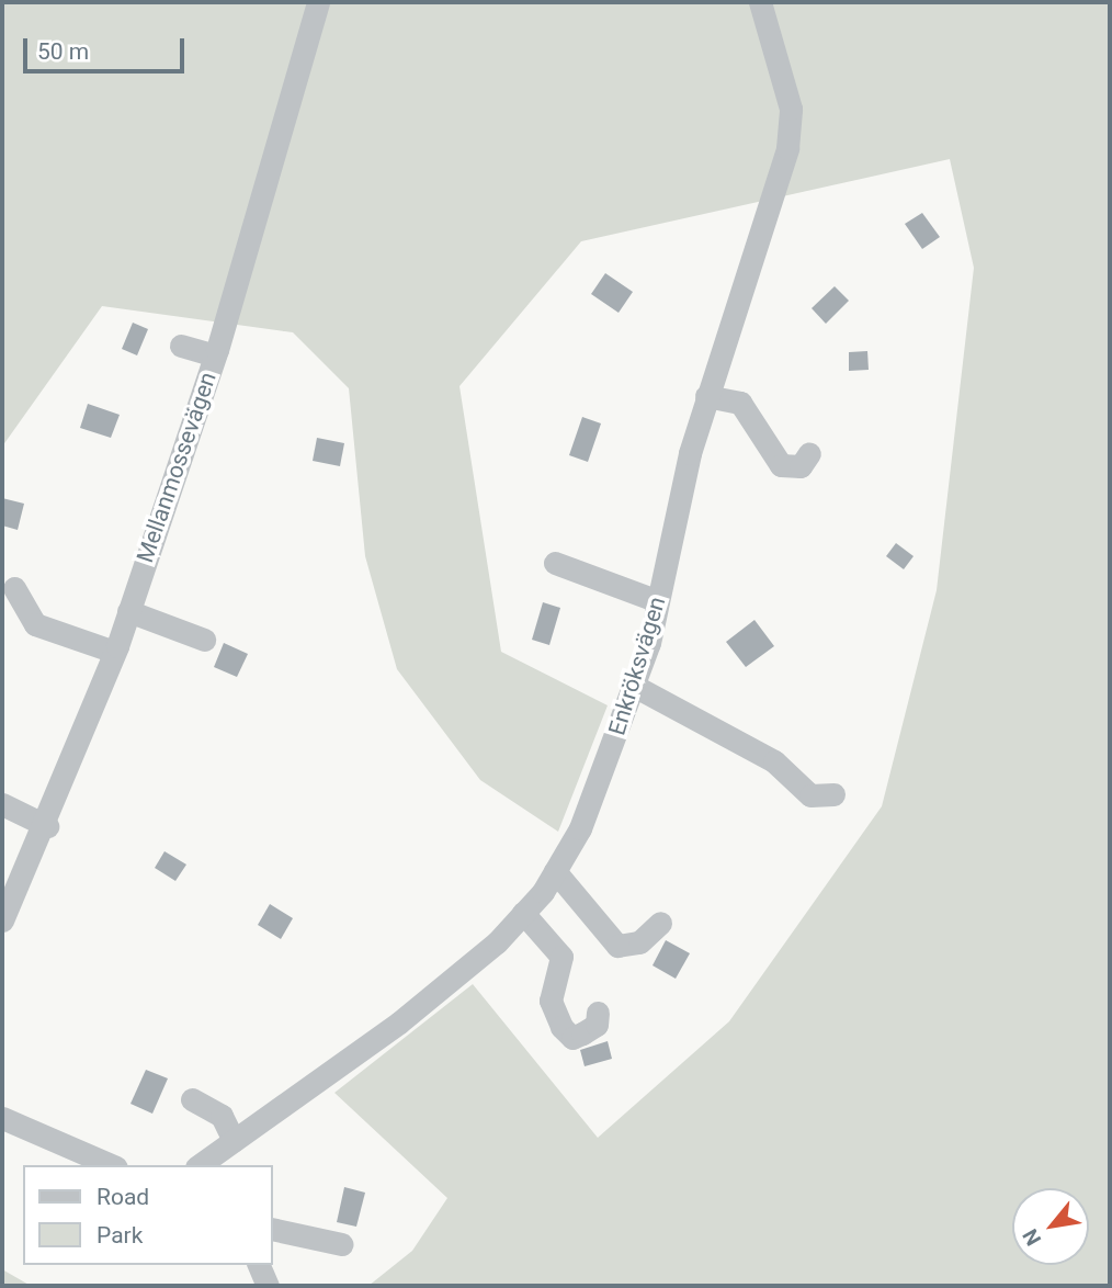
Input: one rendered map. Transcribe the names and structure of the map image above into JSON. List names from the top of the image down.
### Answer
{
  "streets": {
    "street": ["Mellanmossevägen", "Enkröksvägen"]
  },
  "legend": ["Road", "Park"],
  "scale_bar": "50 m",
  "north": "bottom left"
}
